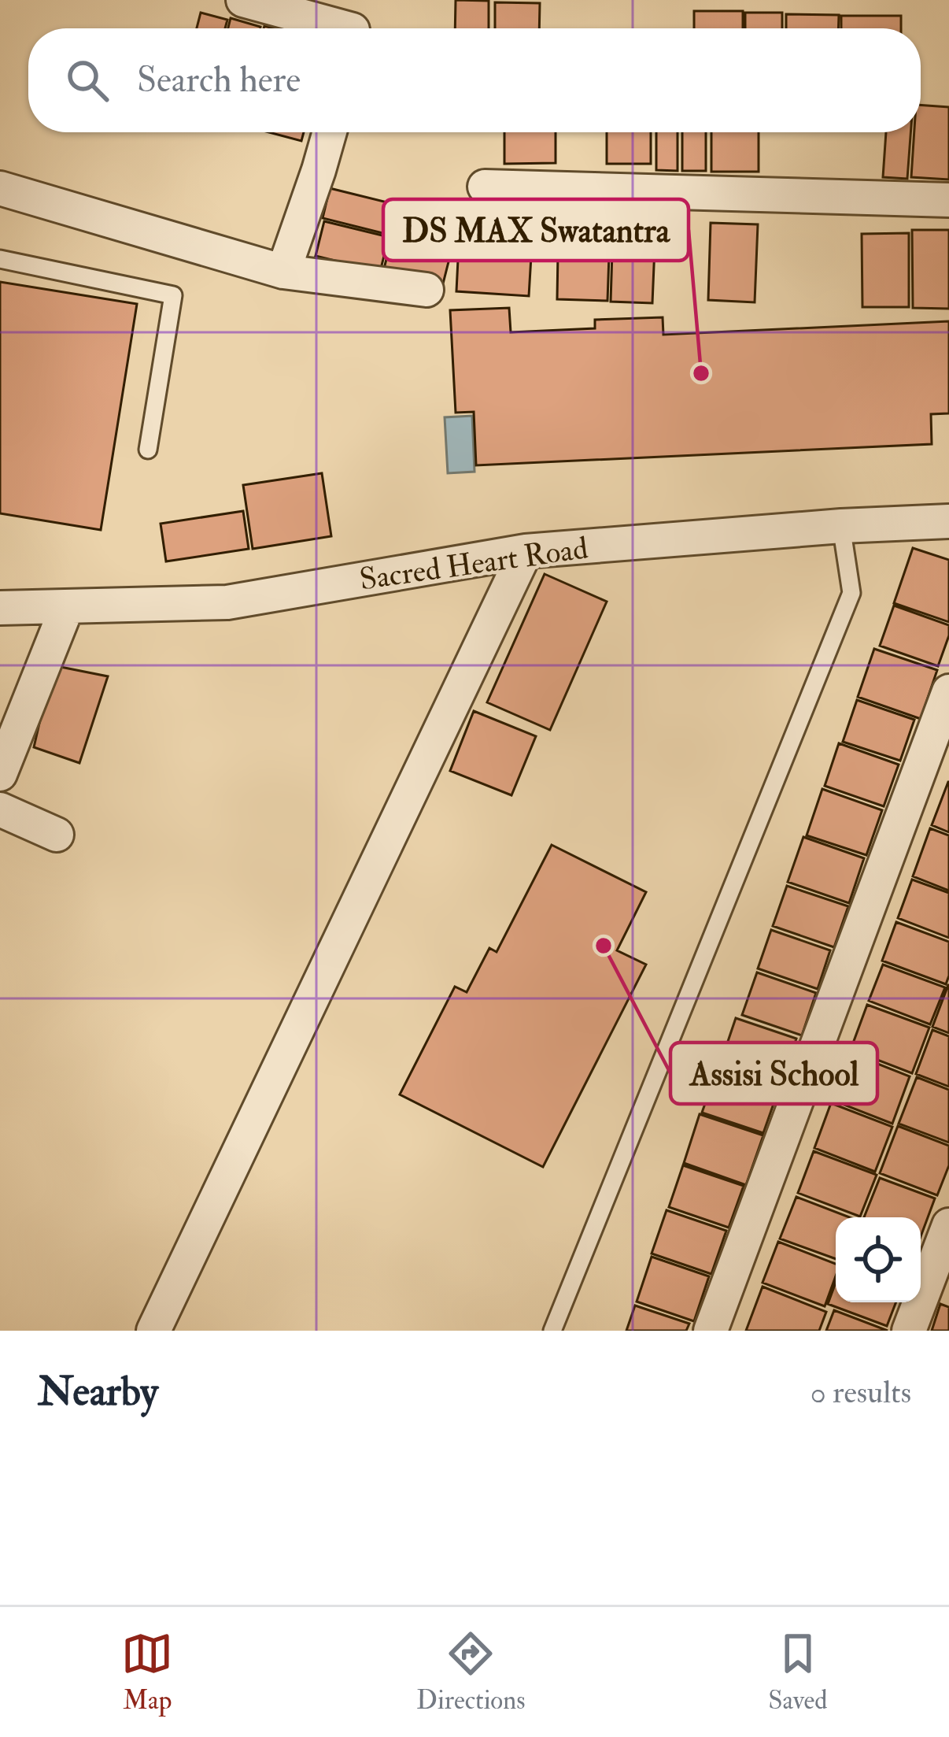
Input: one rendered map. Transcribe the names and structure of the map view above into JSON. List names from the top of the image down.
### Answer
{
  "streets": {
    "street": ["Sacred Heart Road"]
  },
  "places": ["DS MAX Swatantra", "Assisi School"],
  "page": {
    "search": "Search here",
    "heading": ["Nearby", "0 results"],
    "nav": ["Map", "Directions", "Saved"]
  }
}
